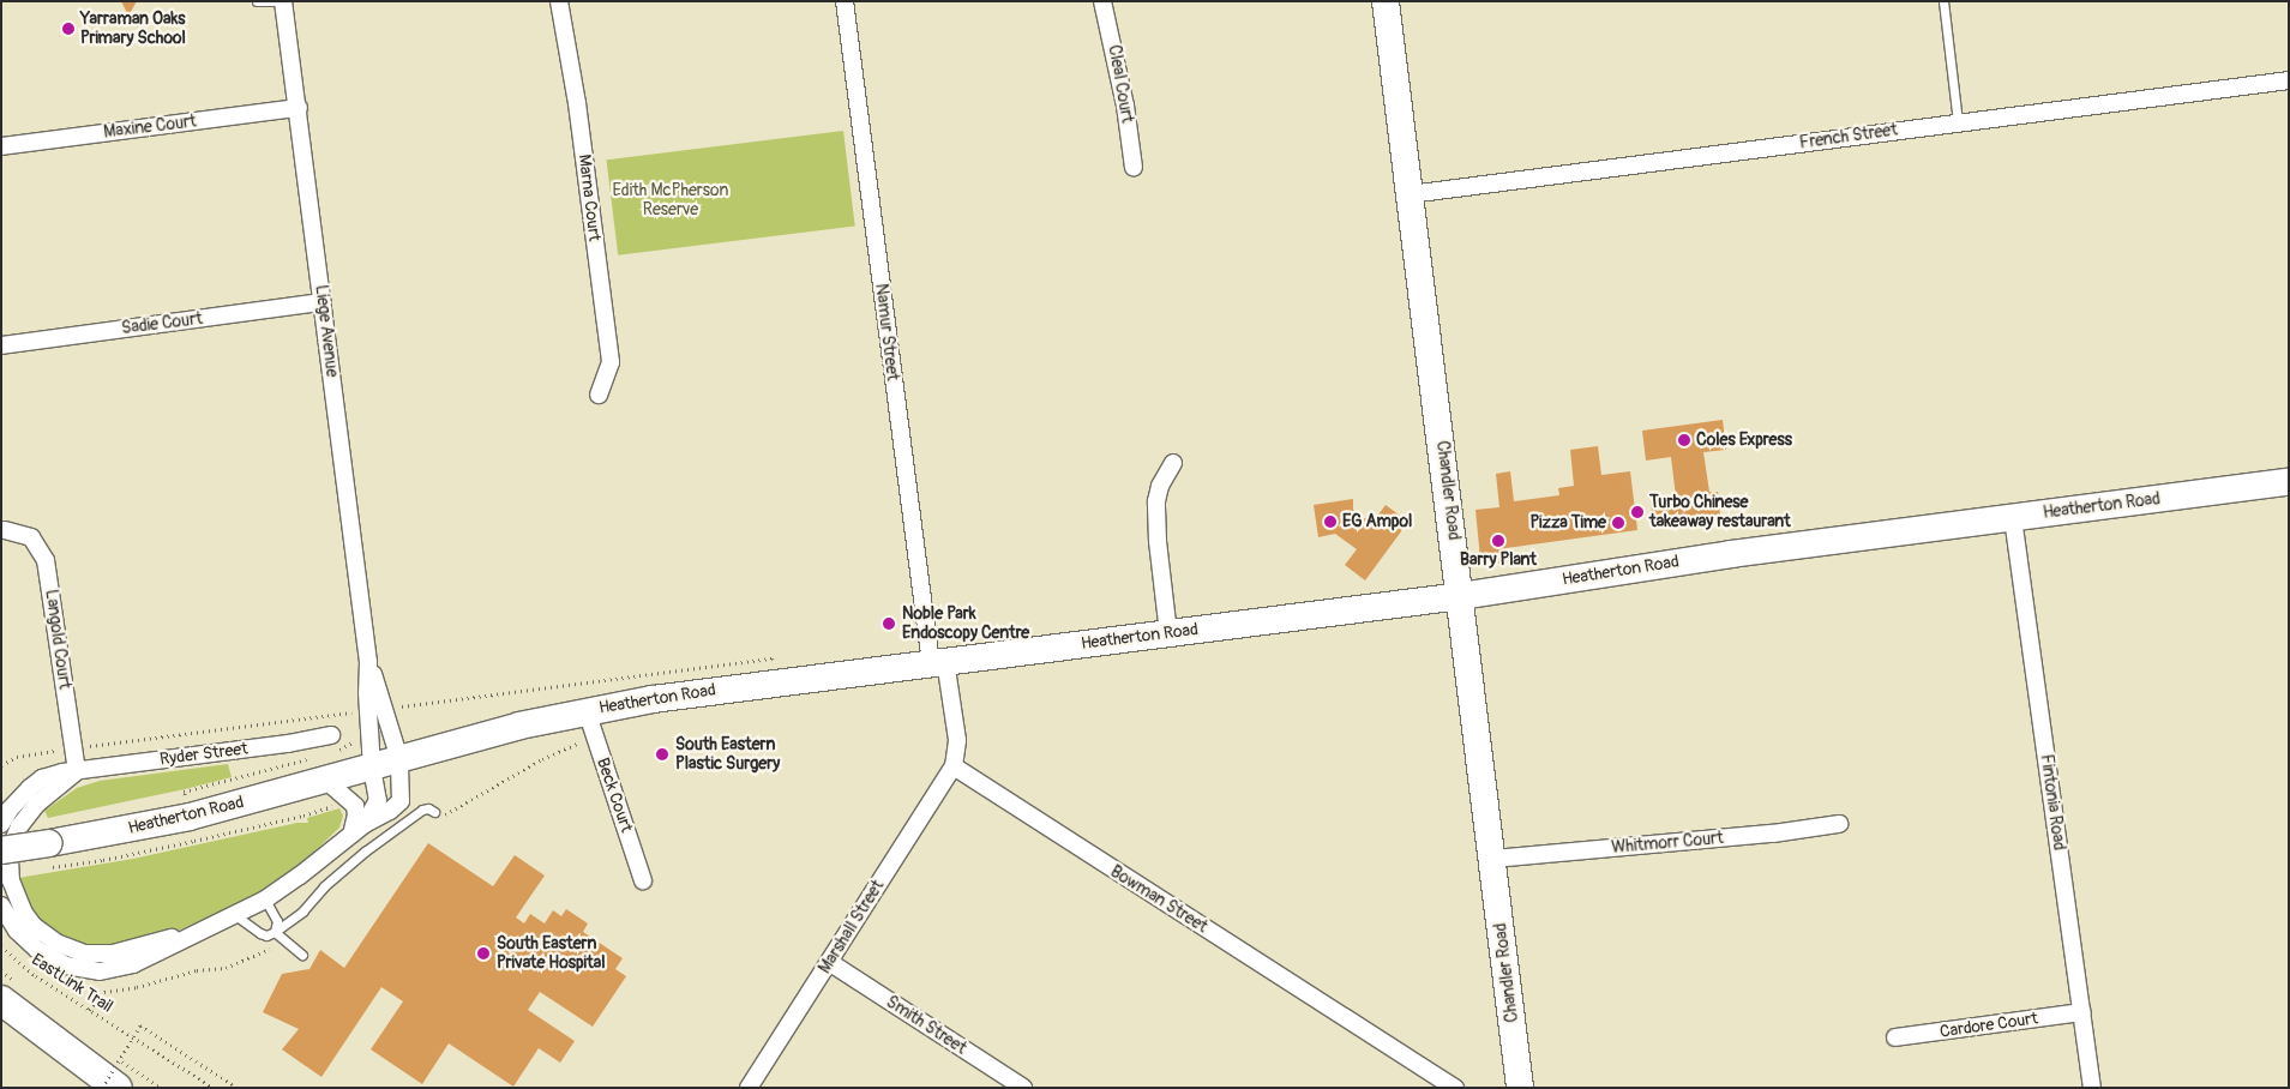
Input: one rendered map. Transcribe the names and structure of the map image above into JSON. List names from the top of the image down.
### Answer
{
  "streets": {
    "main road": ["Chandler Road", "Heatherton Road"],
    "street": [
      "Cleal Court",
      "Maxine Court",
      "French Street",
      "Marna Court",
      "Sadie Court",
      "Liege Avenue",
      "Namur Street",
      "Langold Court",
      "Ryder Street",
      "Beck Court",
      "Fintonia Road",
      "Whitmorr Court",
      "Bowman Street",
      "Marshall Street",
      "Smith Street",
      "Cardore Court"
    ],
    "path": ["EastLink Trail"]
  },
  "crossings": [
    ["Maxine Court", "Liege Avenue"],
    ["French Street", "Chandler Road"],
    ["Sadie Court", "Liege Avenue"],
    ["Liege Avenue", "Heatherton Road"],
    ["Namur Street", "Heatherton Road"],
    ["Chandler Road", "Heatherton Road"],
    ["Chandler Road", "Whitmorr Court"],
    ["Heatherton Road", "Beck Court"],
    ["Heatherton Road", "Fintonia Road"],
    ["Langold Court", "Ryder Street"],
    ["Fintonia Road", "Cardore Court"],
    ["Bowman Street", "Marshall Street"],
    ["Marshall Street", "Smith Street"]
  ],
  "parks": ["Edith McPherson Reserve"],
  "places": [
    "Yarraman Oaks Primary School",
    "Coles Express",
    "Turbo Chinese takeaway restaurant",
    "EG Ampol",
    "Pizza Time",
    "Barry Plant",
    "Noble Park Endoscopy Centre",
    "South Eastern Plastic Surgery",
    "South Eastern Private Hospital"
  ]
}
